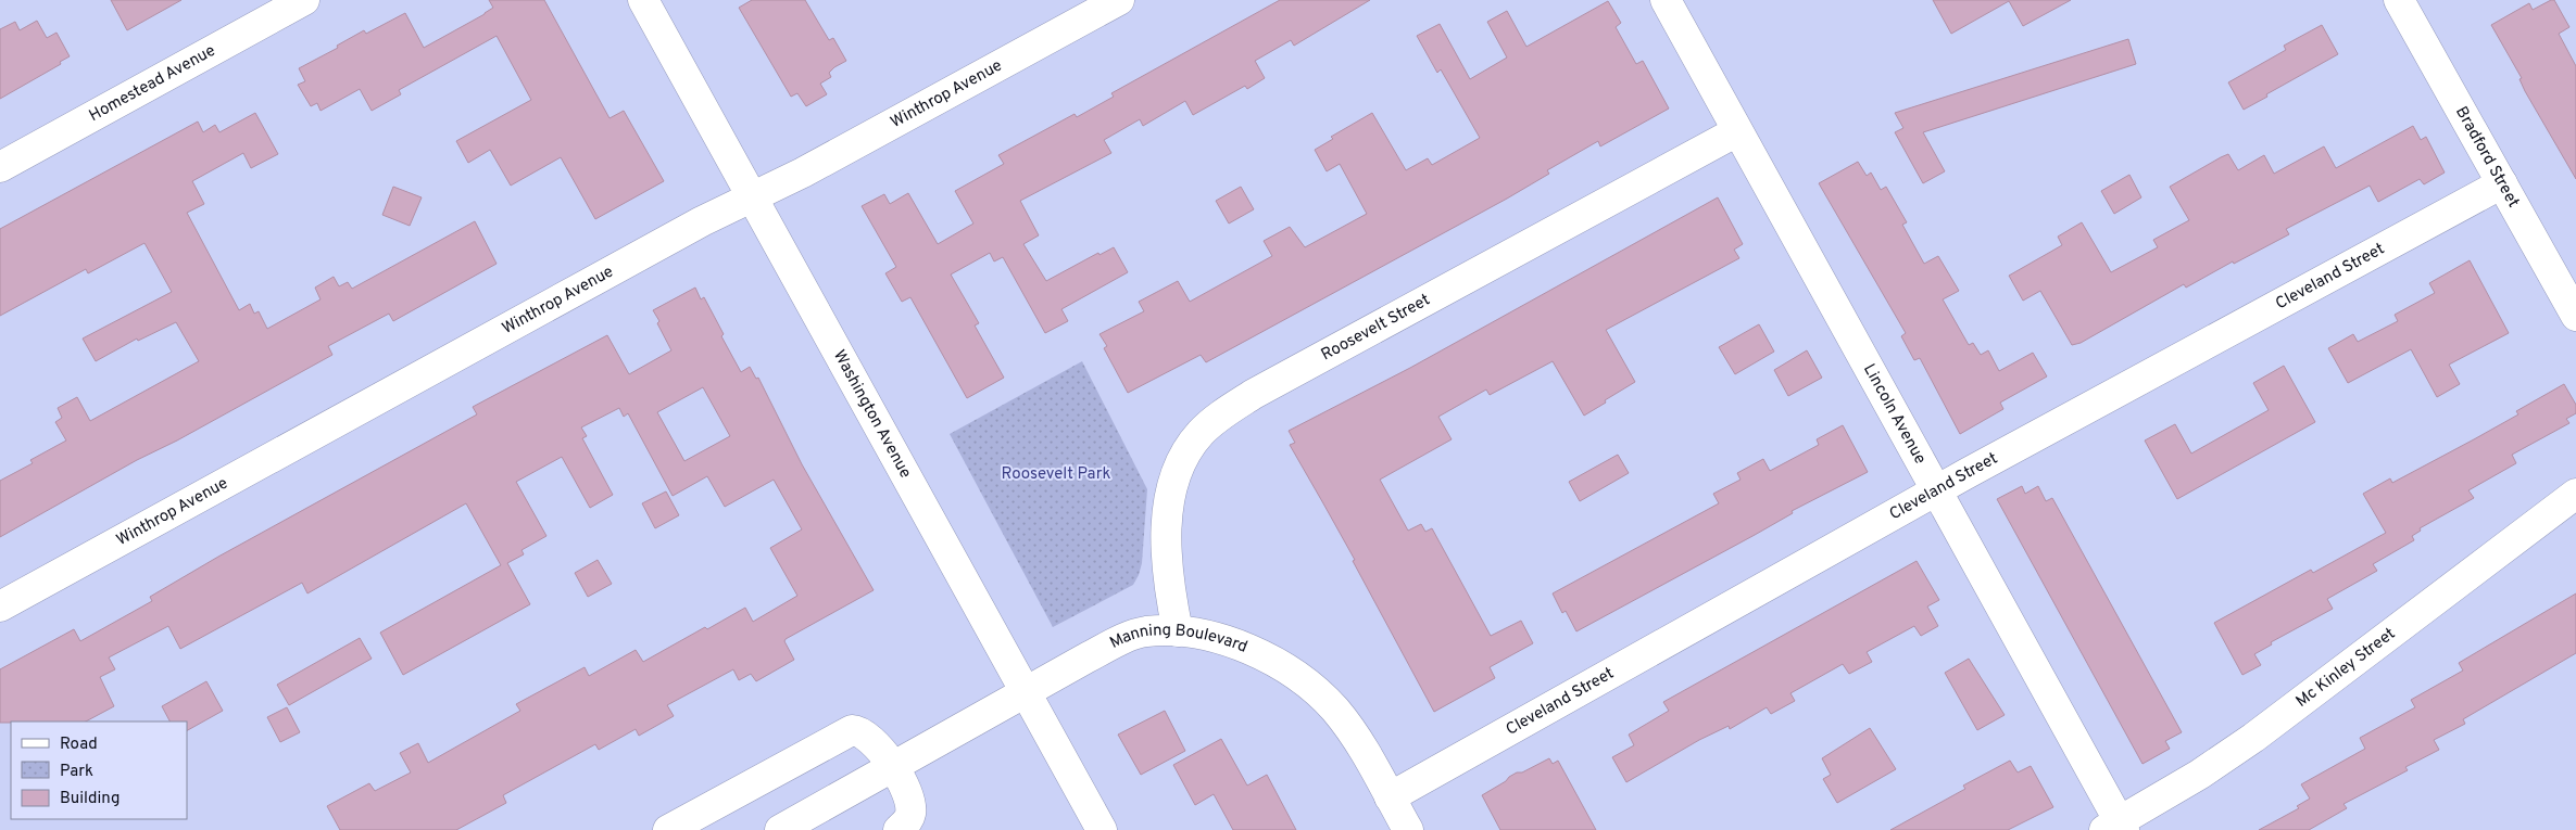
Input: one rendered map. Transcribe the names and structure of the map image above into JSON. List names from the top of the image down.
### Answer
{
  "streets": {
    "street": [
      "Homestead Avenue",
      "Winthrop Avenue",
      "Bradford Street",
      "Cleveland Street",
      "Roosevelt Street",
      "Washington Avenue",
      "Lincoln Avenue",
      "Manning Boulevard",
      "Mc Kinley Street"
    ]
  },
  "crossings": [
    ["Winthrop Avenue", "Washington Avenue"],
    ["Bradford Street", "Cleveland Street"],
    ["Cleveland Street", "Lincoln Avenue"],
    ["Cleveland Street", "Manning Boulevard"],
    ["Roosevelt Street", "Lincoln Avenue"],
    ["Roosevelt Street", "Manning Boulevard"],
    ["Washington Avenue", "Manning Boulevard"],
    ["Lincoln Avenue", "Mc Kinley Street"]
  ],
  "parks": ["Roosevelt Park"],
  "legend": ["Road", "Park", "Building"]
}
